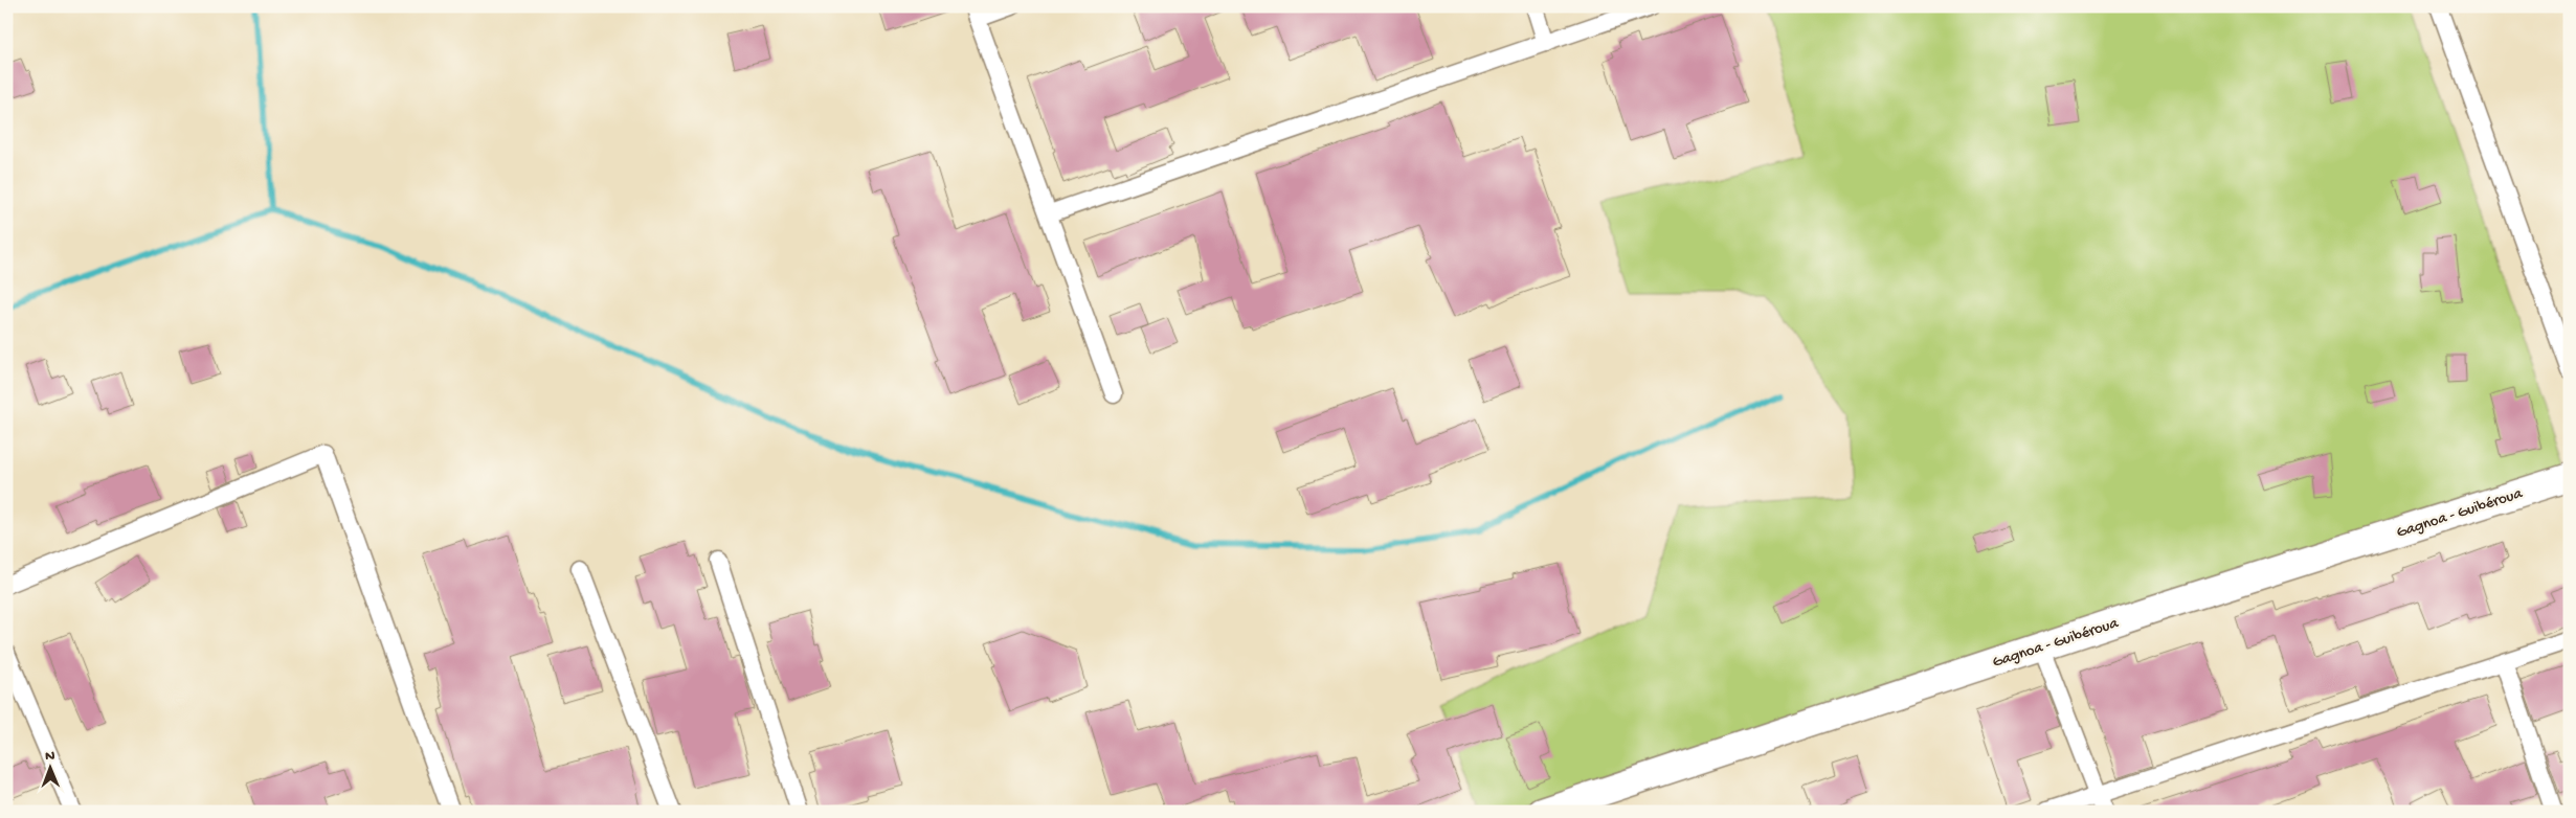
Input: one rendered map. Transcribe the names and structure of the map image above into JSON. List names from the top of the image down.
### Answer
{
  "streets": {
    "main road": ["Gagnoa - Guibéroua"]
  },
  "north": "top"
}
